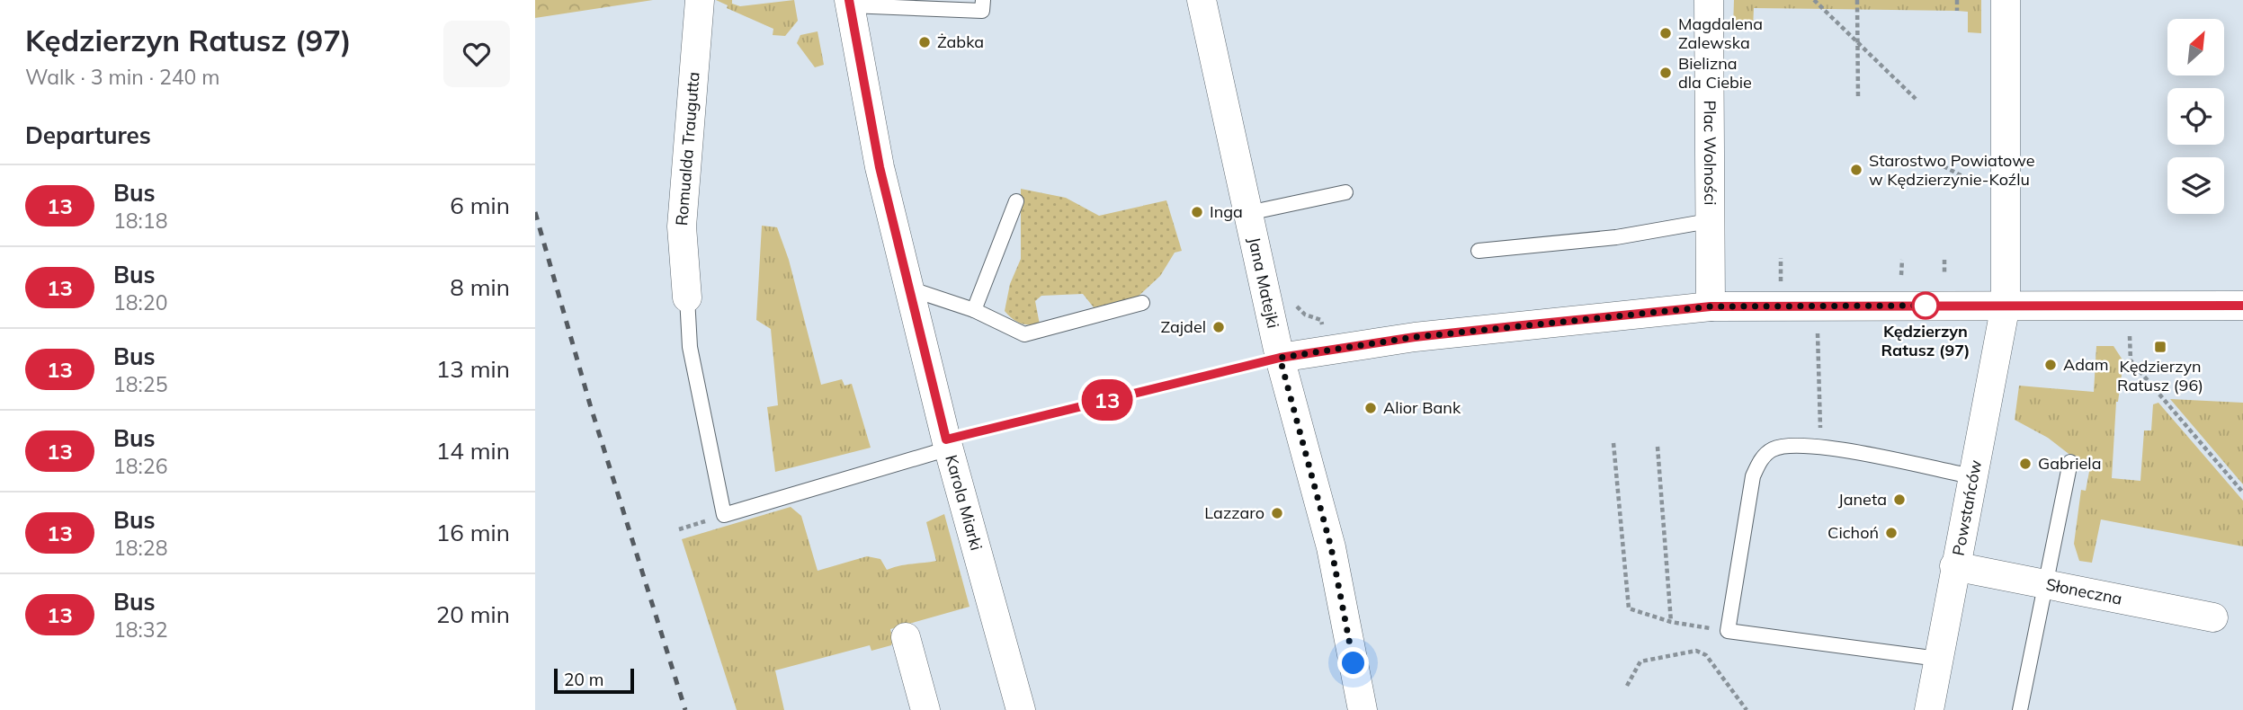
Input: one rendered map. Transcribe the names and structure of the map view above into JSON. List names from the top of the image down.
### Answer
{
  "streets": {
    "street": [
      "Romualda Traugutta",
      "Plac Wolności",
      "Jana Matejki",
      "Karola Miarki",
      "Powstańców",
      "Słoneczna"
    ]
  },
  "crossings": [
    ["Powstańców", "Słoneczna"]
  ],
  "places": {
    "other": [
      "Magdalena Zalewska",
      "Żabka",
      "Bielizna dla Ciebie",
      "Starostwo Powiatowe w Kędzierzynie-Koźlu",
      "Inga",
      "Kędzierzyn Ratusz (97)",
      "Zajdel",
      "Adam",
      "Alior Bank",
      "Gabriela",
      "Janeta",
      "Lazzaro",
      "Cichoń"
    ],
    "transit": ["Kędzierzyn Ratusz (96)"]
  },
  "lines": ["bus line 13"],
  "scale_bar": "20 m",
  "north": "top right",
  "page": {
    "heading": [
      ["Kędzierzyn Ratusz (97)", "Walk · 3 min · 240 m"],
      "Departures"
    ],
    "on_map": "13",
    "list": [
      {
        "mark": "13",
        "name": "Bus",
        "note": "18:18",
        "value": "6 min"
      },
      {
        "mark": "13",
        "name": "Bus",
        "note": "18:20",
        "value": "8 min"
      },
      {
        "mark": "13",
        "name": "Bus",
        "note": "18:25",
        "value": "13 min"
      },
      {
        "mark": "13",
        "name": "Bus",
        "note": "18:26",
        "value": "14 min"
      },
      {
        "mark": "13",
        "name": "Bus",
        "note": "18:28",
        "value": "16 min"
      },
      {
        "mark": "13",
        "name": "Bus",
        "note": "18:32",
        "value": "20 min"
      }
    ],
    "scale": "20 m"
  }
}
